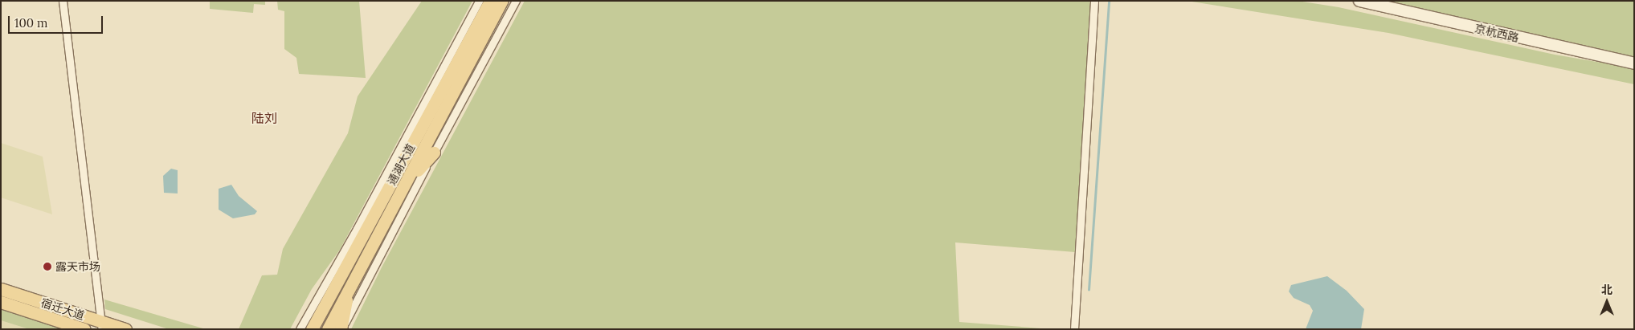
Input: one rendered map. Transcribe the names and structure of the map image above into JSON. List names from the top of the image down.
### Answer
{
  "streets": {
    "main road": ["京杭西路", "通湖大道", "宿迁大道"]
  },
  "districts": ["陆刘"],
  "places": ["露天市场"],
  "scale_bar": "100 m",
  "north": "top"
}
